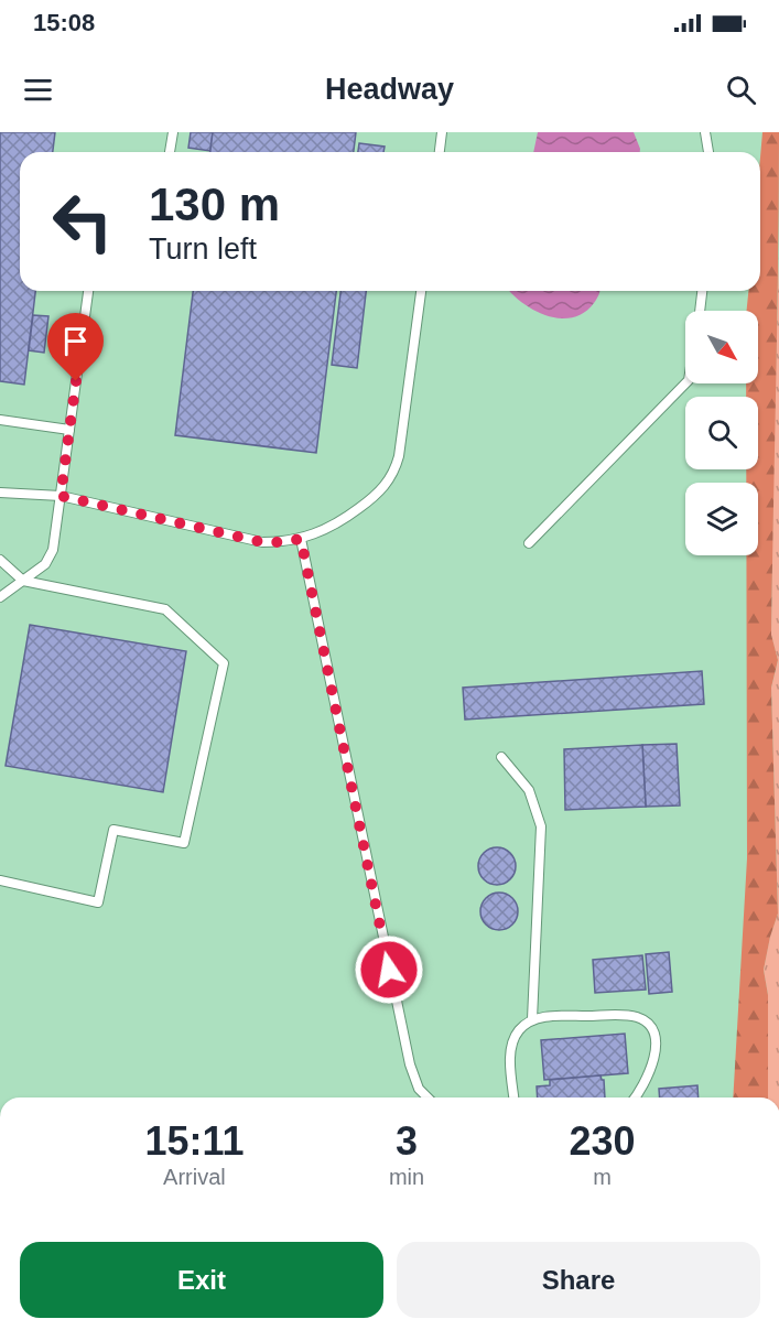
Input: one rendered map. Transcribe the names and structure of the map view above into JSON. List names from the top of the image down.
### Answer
{
  "north": "bottom right",
  "page": {
    "status": "15:08",
    "header": "Headway",
    "turn": ["130 m", "Turn left"],
    "eta": [
      "15:11",
      "Arrival",
      "3",
      "min",
      "230",
      "m"
    ],
    "buttons": ["Exit", "Share"]
  }
}
